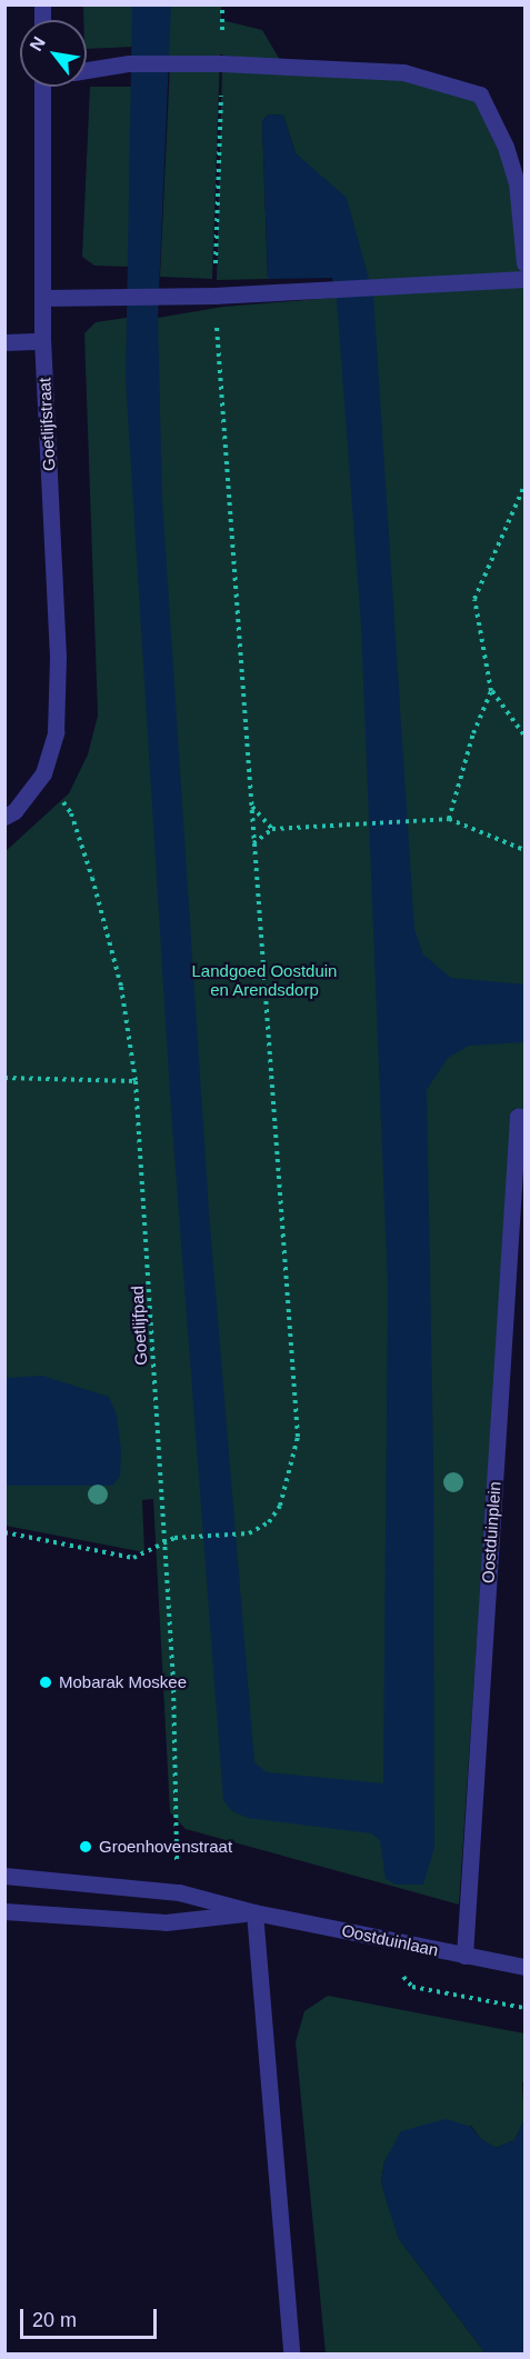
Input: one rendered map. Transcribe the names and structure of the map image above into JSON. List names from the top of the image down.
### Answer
{
  "streets": {
    "street": ["Goetlijfstraat", "Oostduinplein", "Oostduinlaan"],
    "path": ["Goetlijfpad"]
  },
  "crossings": [
    ["Goetlijfstraat", "Goetlijfpad"],
    ["Goetlijfpad", "Oostduinlaan"],
    ["Oostduinplein", "Oostduinlaan"]
  ],
  "parks": ["Landgoed Oostduin en Arendsdorp"],
  "places": ["Mobarak Moskee", "Groenhovenstraat"],
  "scale_bar": "20 m",
  "north": "top left"
}
